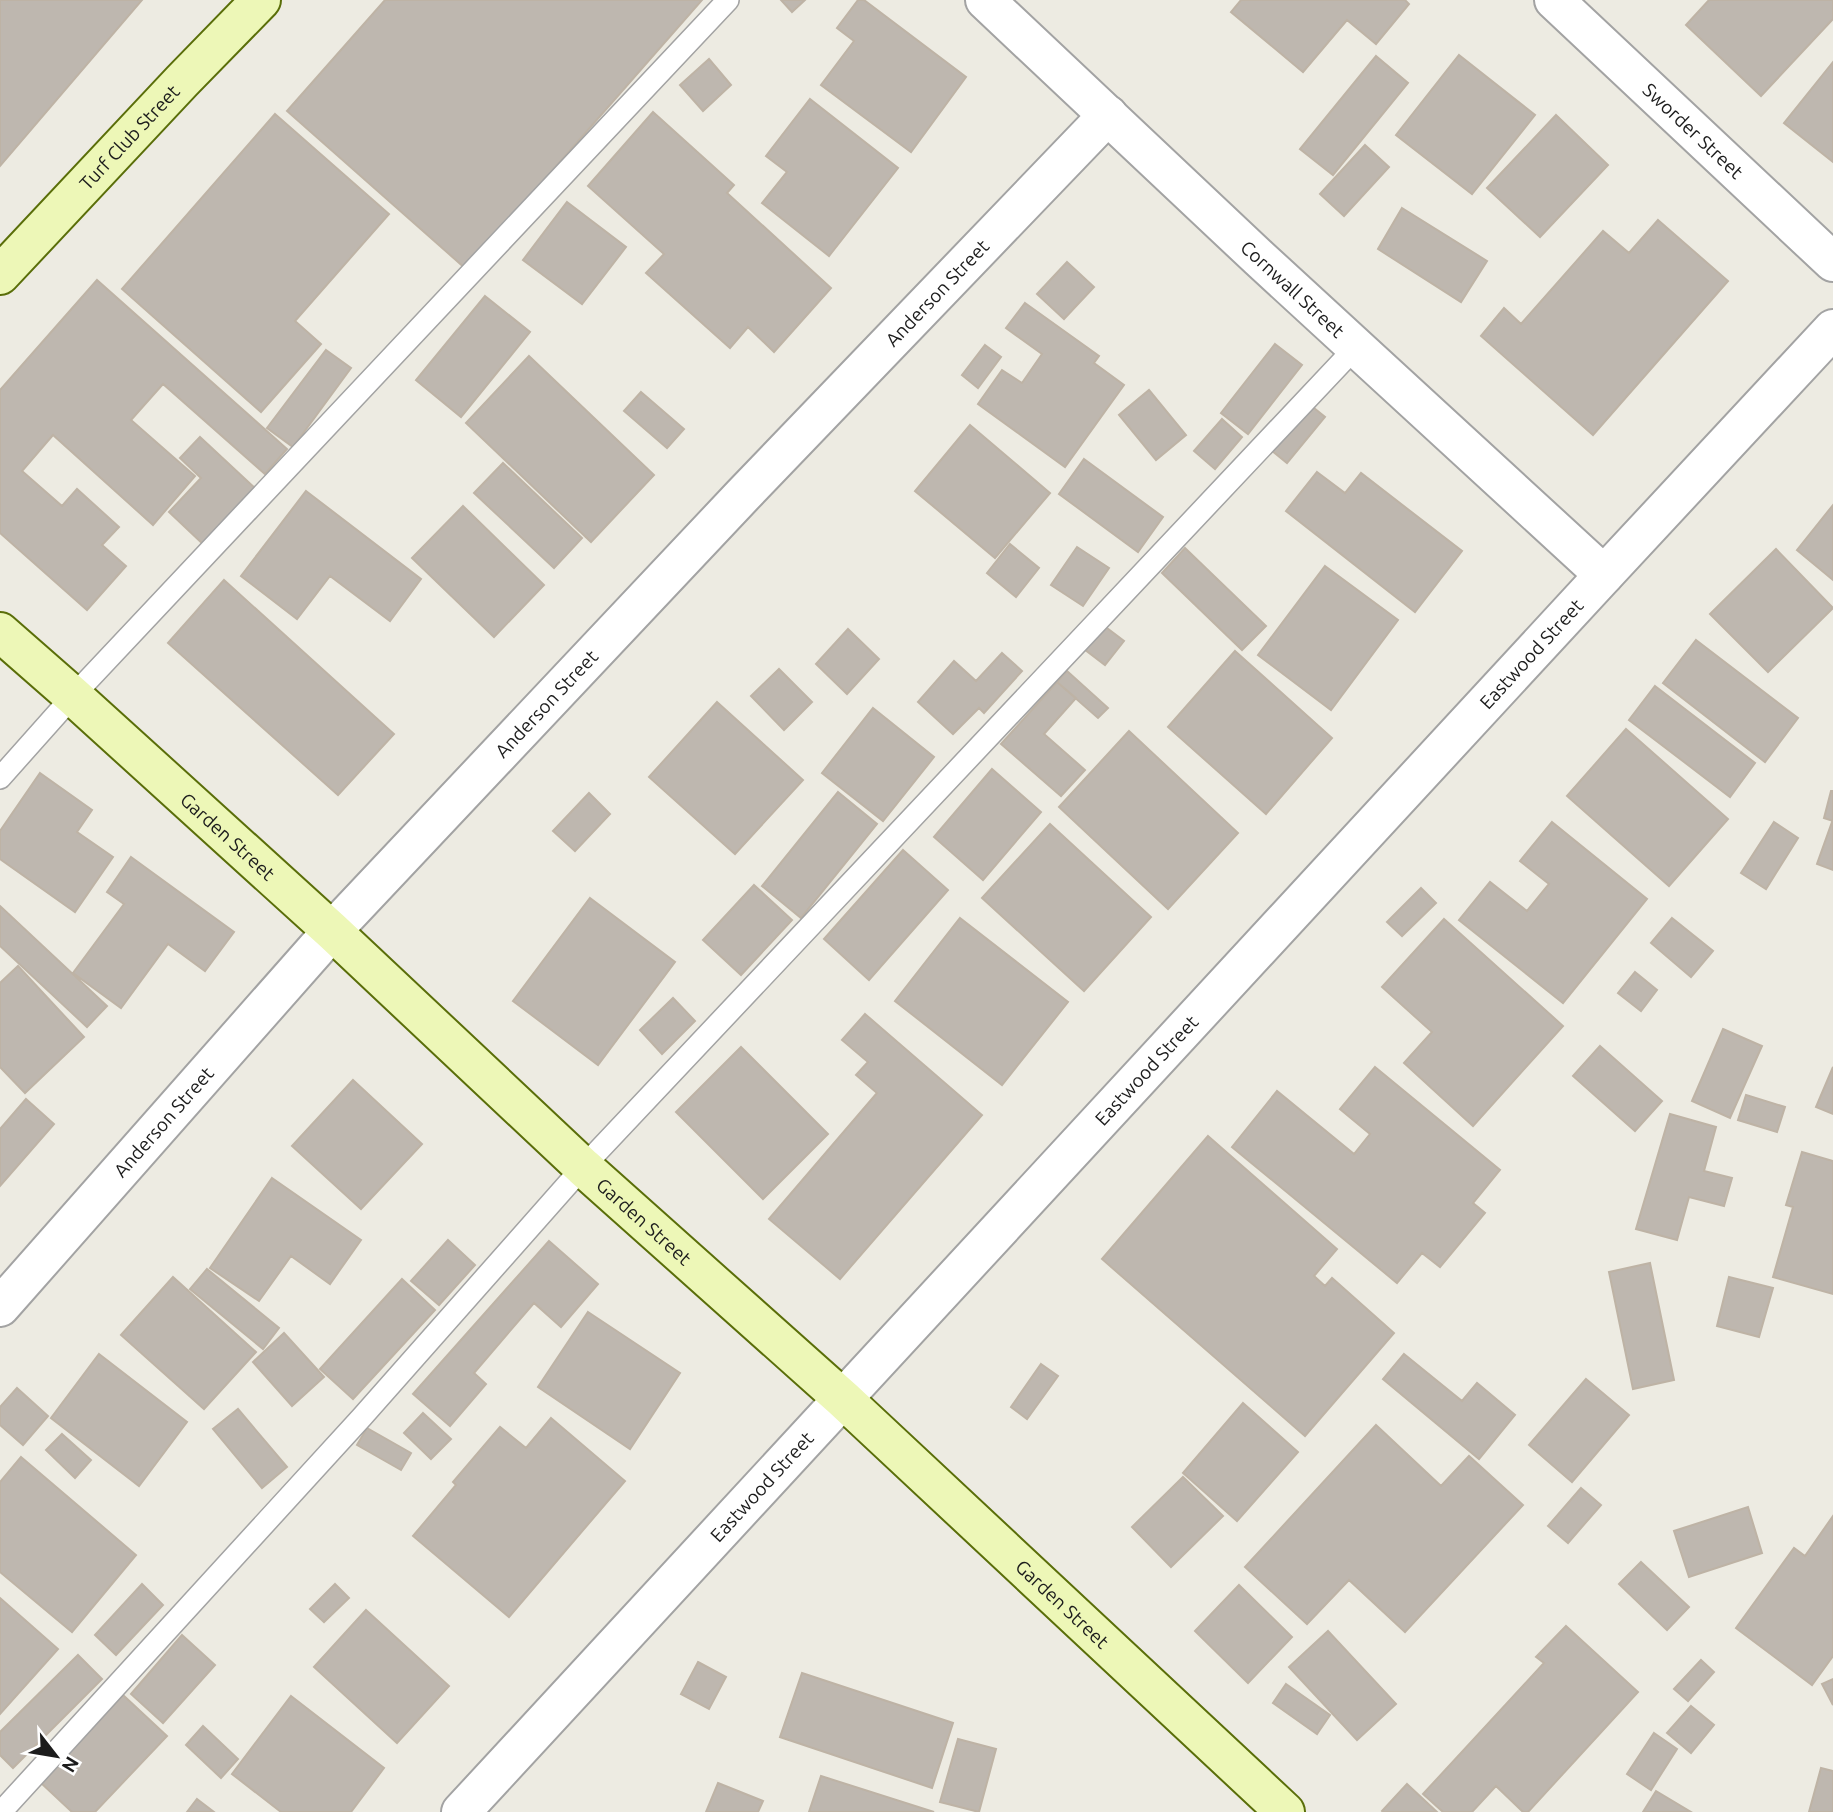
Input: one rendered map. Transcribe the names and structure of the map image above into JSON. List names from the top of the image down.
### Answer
{
  "streets": {
    "street": [
      "Sworder Street",
      "Turf Club Street",
      "Cornwall Street",
      "Anderson Street",
      "Eastwood Street",
      "Garden Street"
    ]
  },
  "crossings": [
    ["Cornwall Street", "Anderson Street"],
    ["Cornwall Street", "Eastwood Street"],
    ["Anderson Street", "Garden Street"],
    ["Eastwood Street", "Garden Street"]
  ],
  "north": "bottom right"
}
